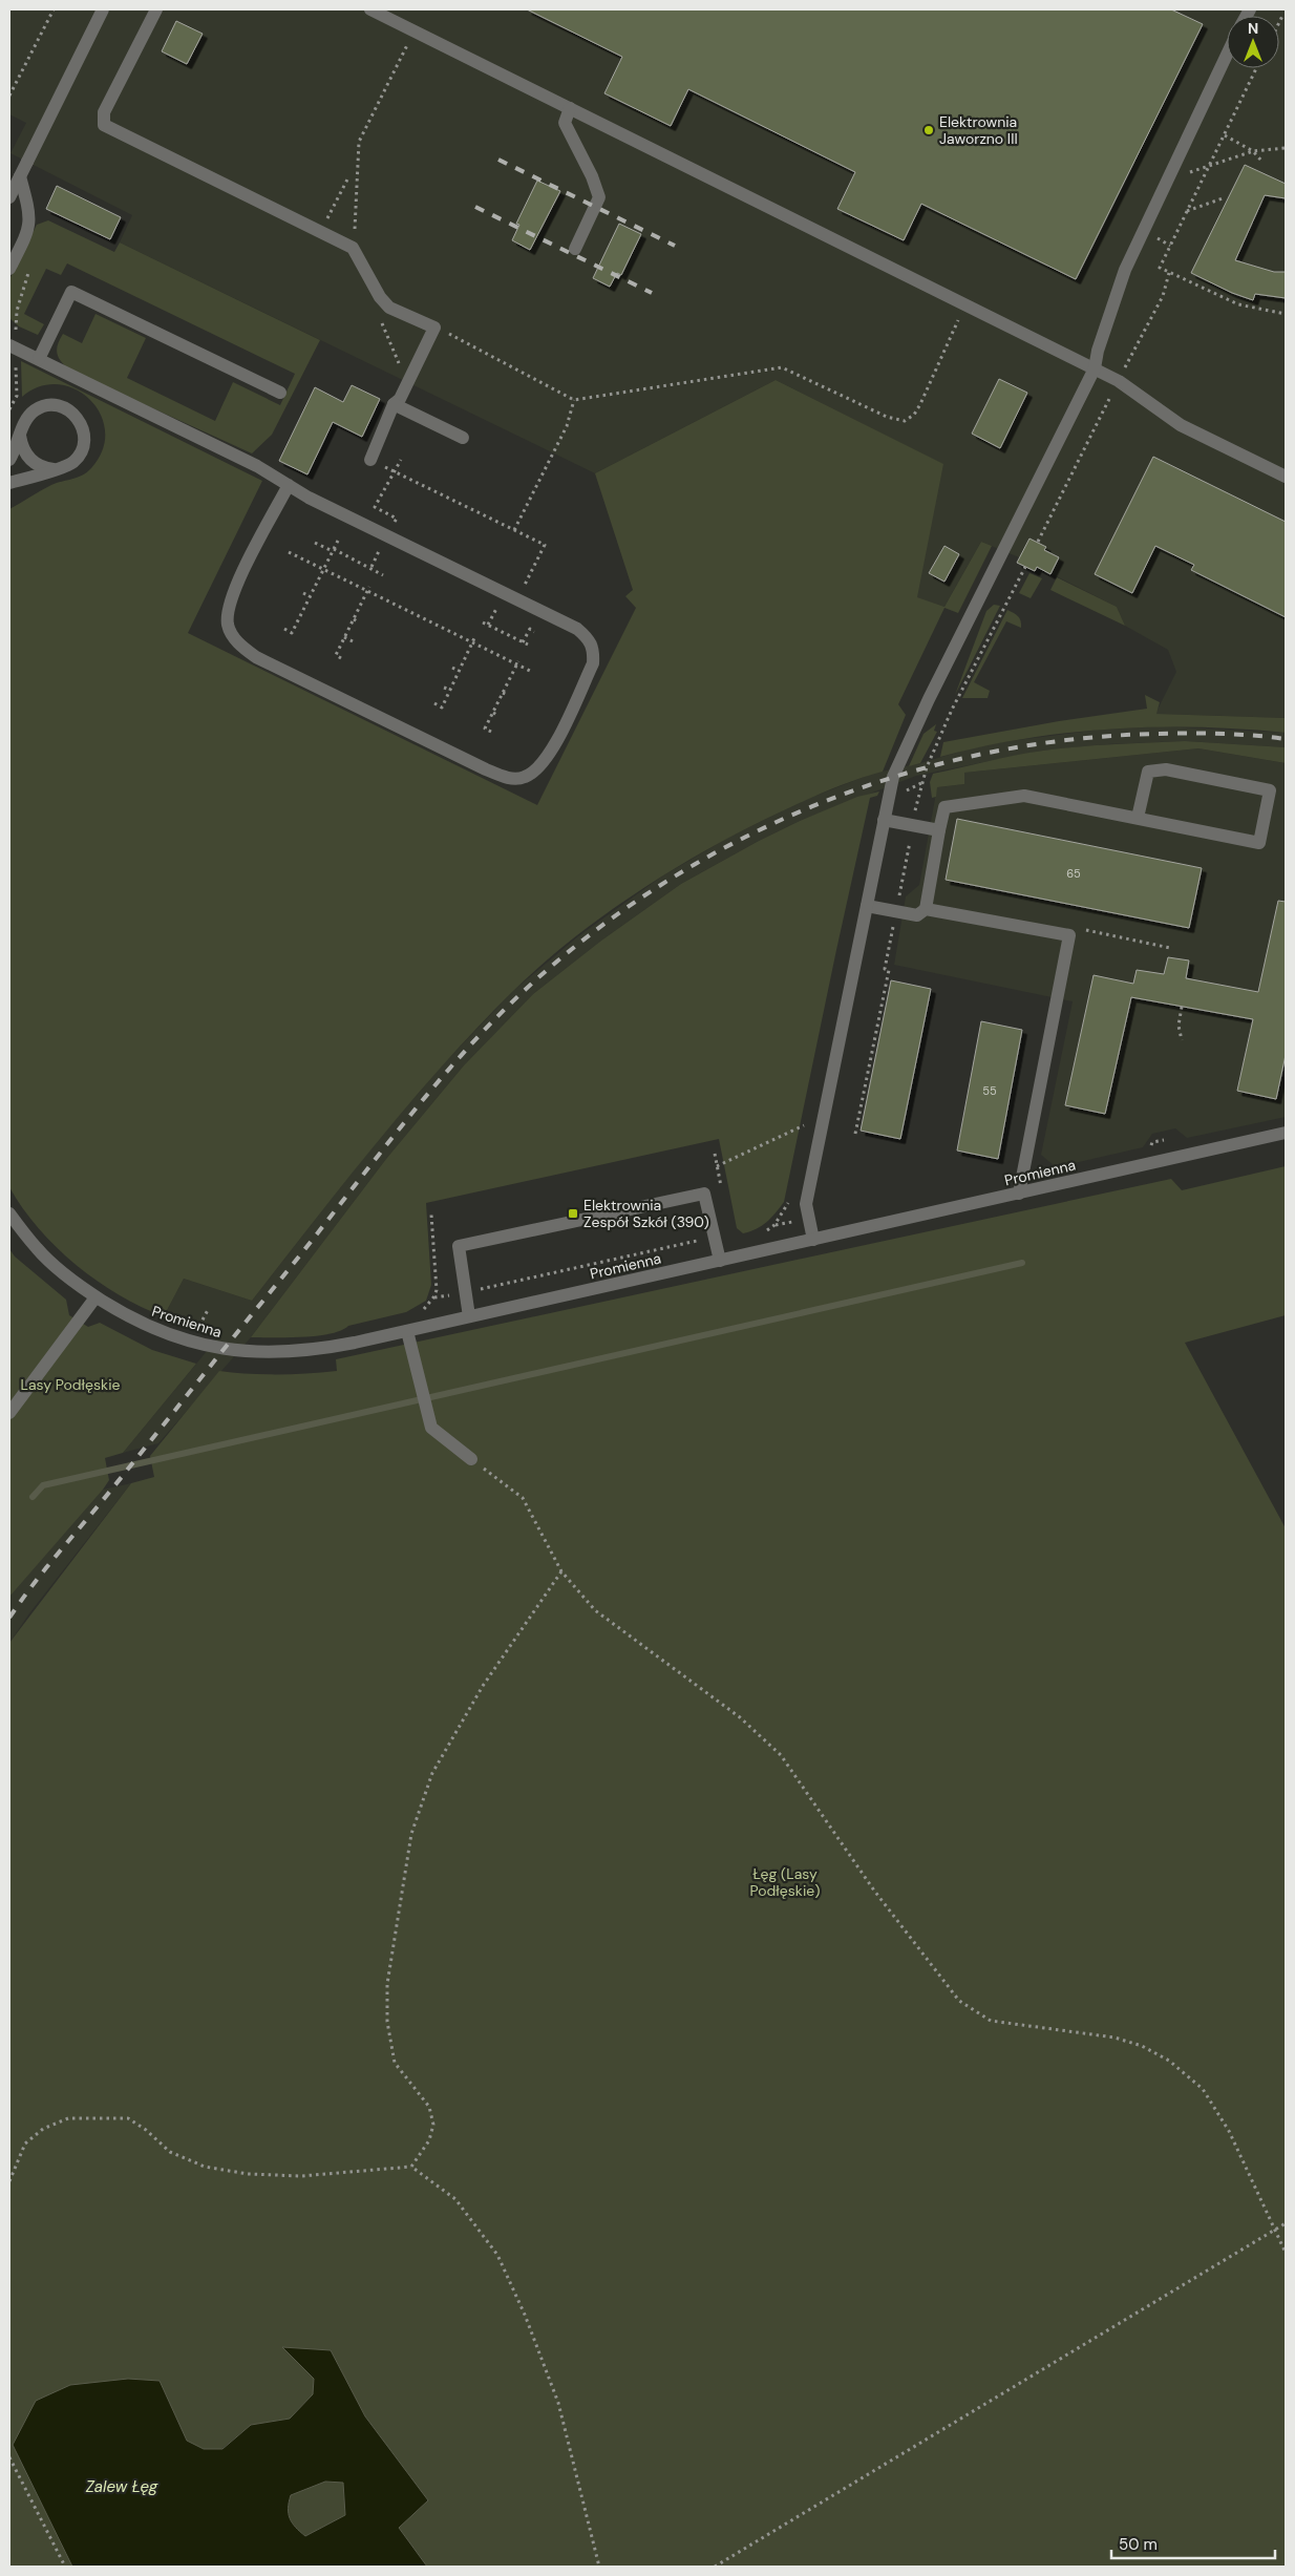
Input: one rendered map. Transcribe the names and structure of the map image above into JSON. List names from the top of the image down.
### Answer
{
  "streets": {
    "street": ["Promienna"]
  },
  "water": ["Zalew Łęg"],
  "parks": ["Lasy Podłęskie", "Łęg (Lasy Podłęskie)"],
  "places": {
    "other": ["Elektrownia Jaworzno III"],
    "transit": ["Elektrownia Zespół Szkół (390)"]
  },
  "house_numbers": ["65", "55"],
  "scale_bar": "50 m",
  "north": "top"
}
